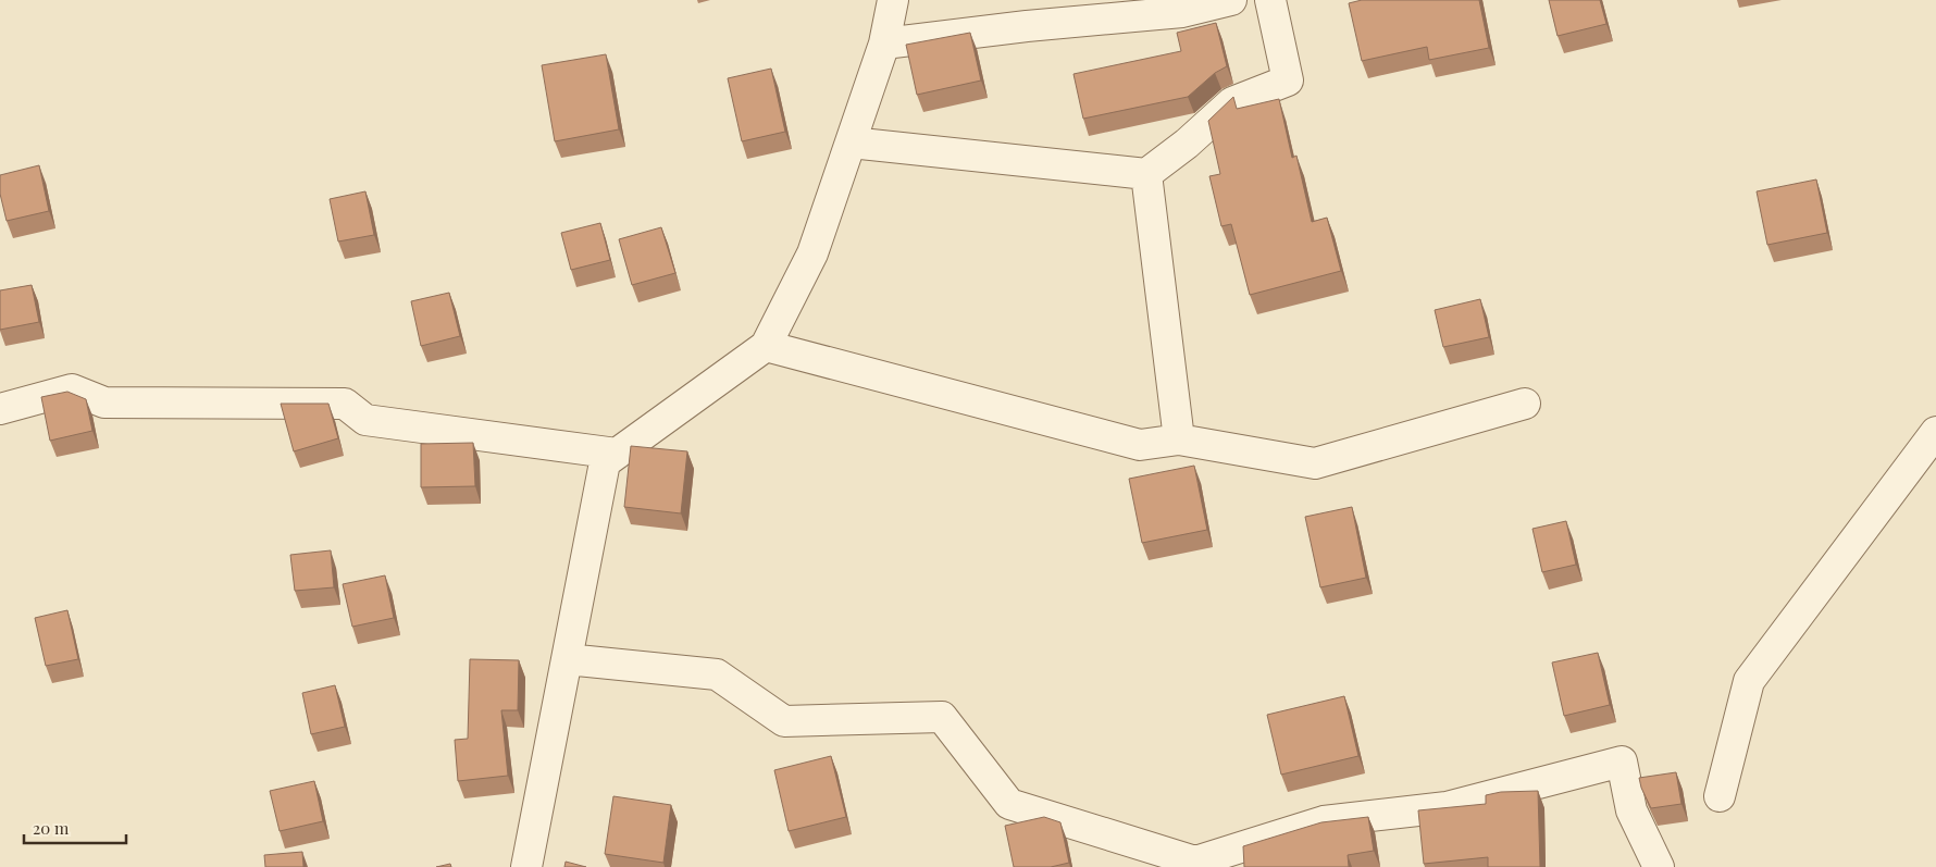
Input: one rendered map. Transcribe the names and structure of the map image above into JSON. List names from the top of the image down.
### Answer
{
  "scale_bar": "20 m"
}
